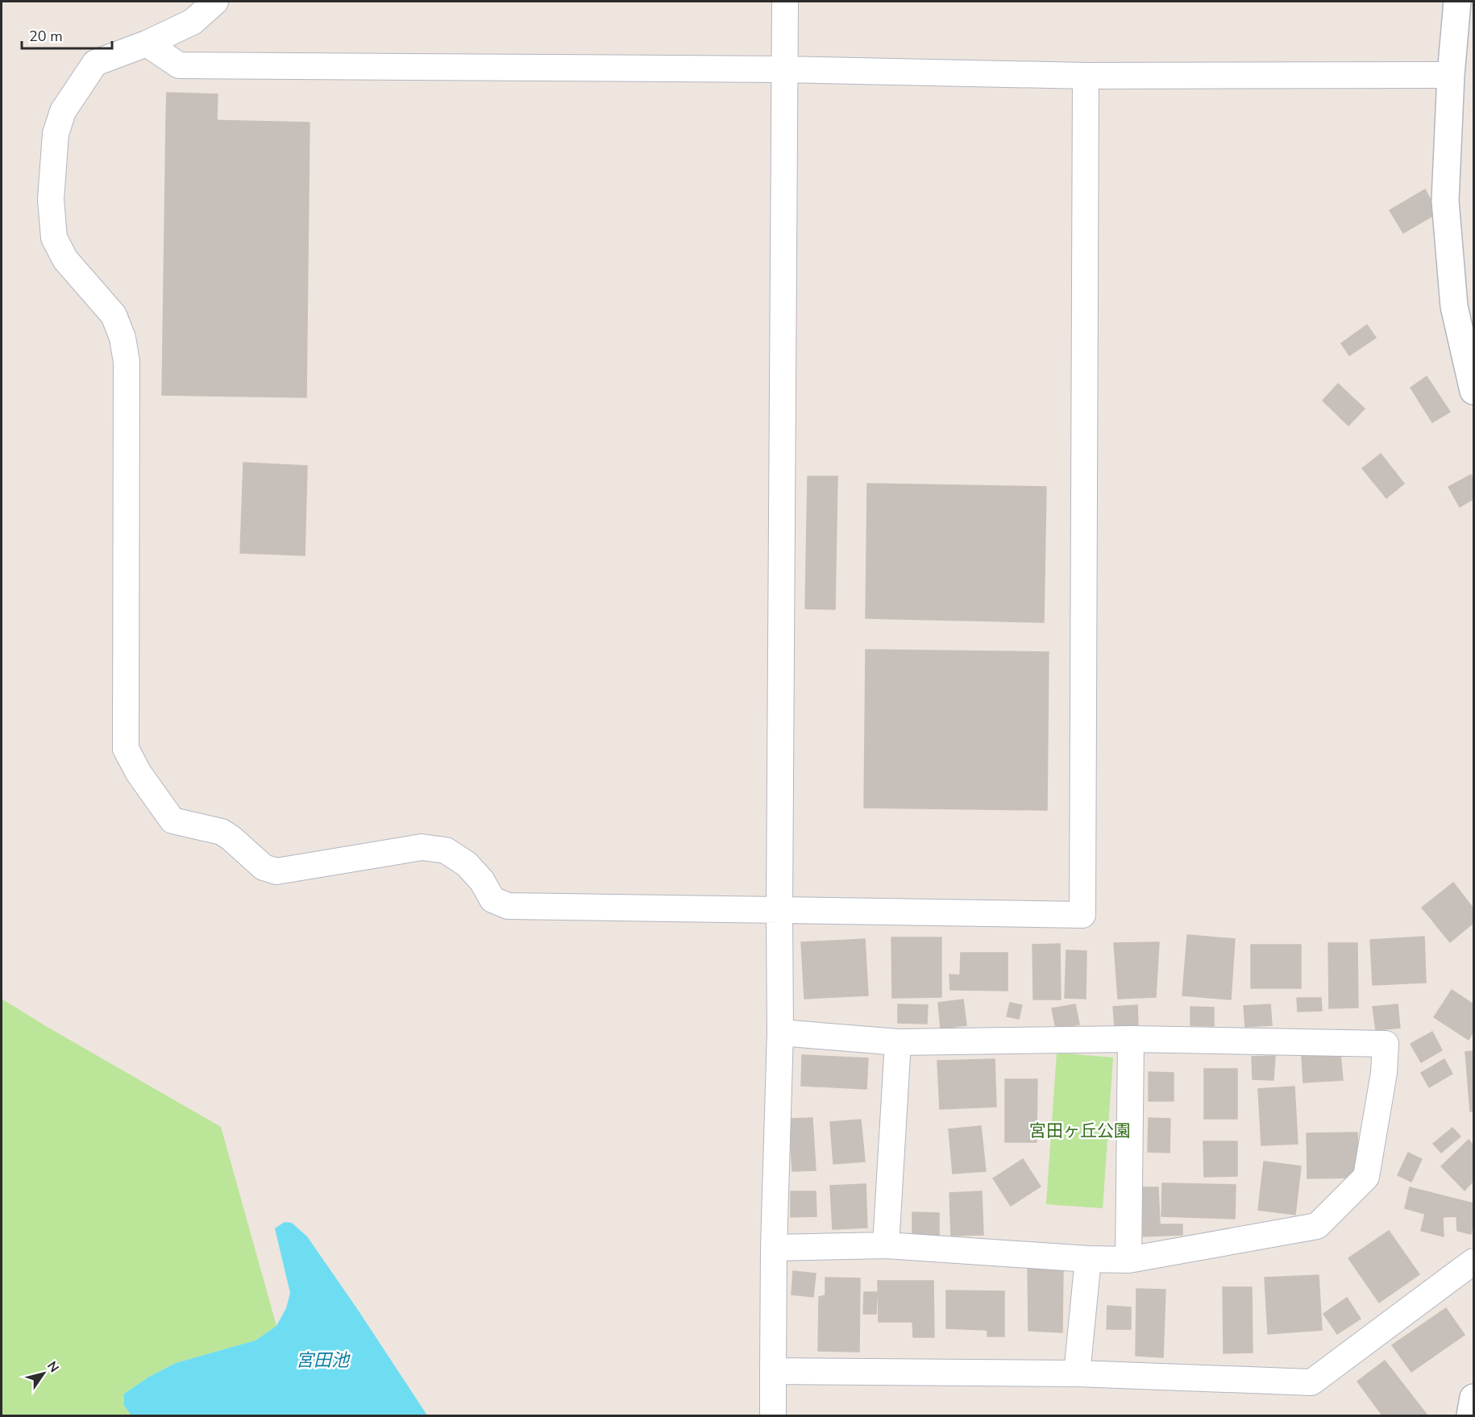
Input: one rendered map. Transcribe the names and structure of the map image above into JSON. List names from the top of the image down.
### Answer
{
  "water": ["宮田池"],
  "parks": ["宮田ヶ丘公園"],
  "scale_bar": "20 m",
  "north": "top right"
}
